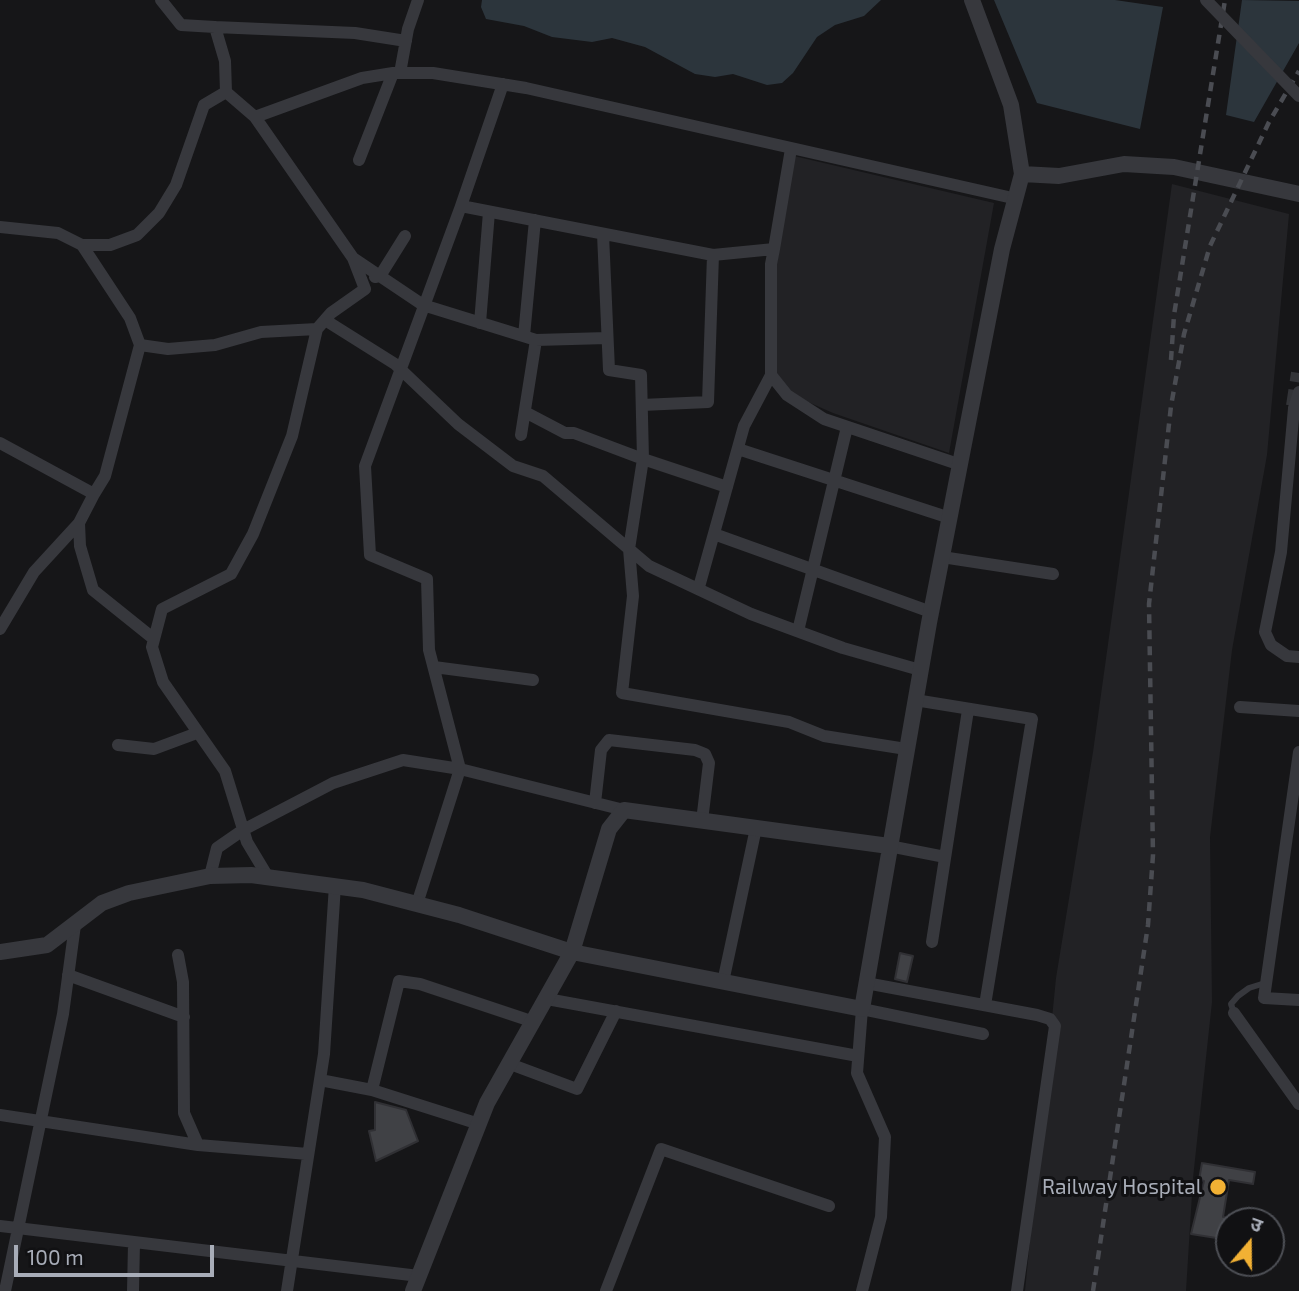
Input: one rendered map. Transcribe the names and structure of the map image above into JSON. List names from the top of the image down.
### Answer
{
  "places": ["Railway Hospital"],
  "scale_bar": "100 m",
  "north": "top"
}
